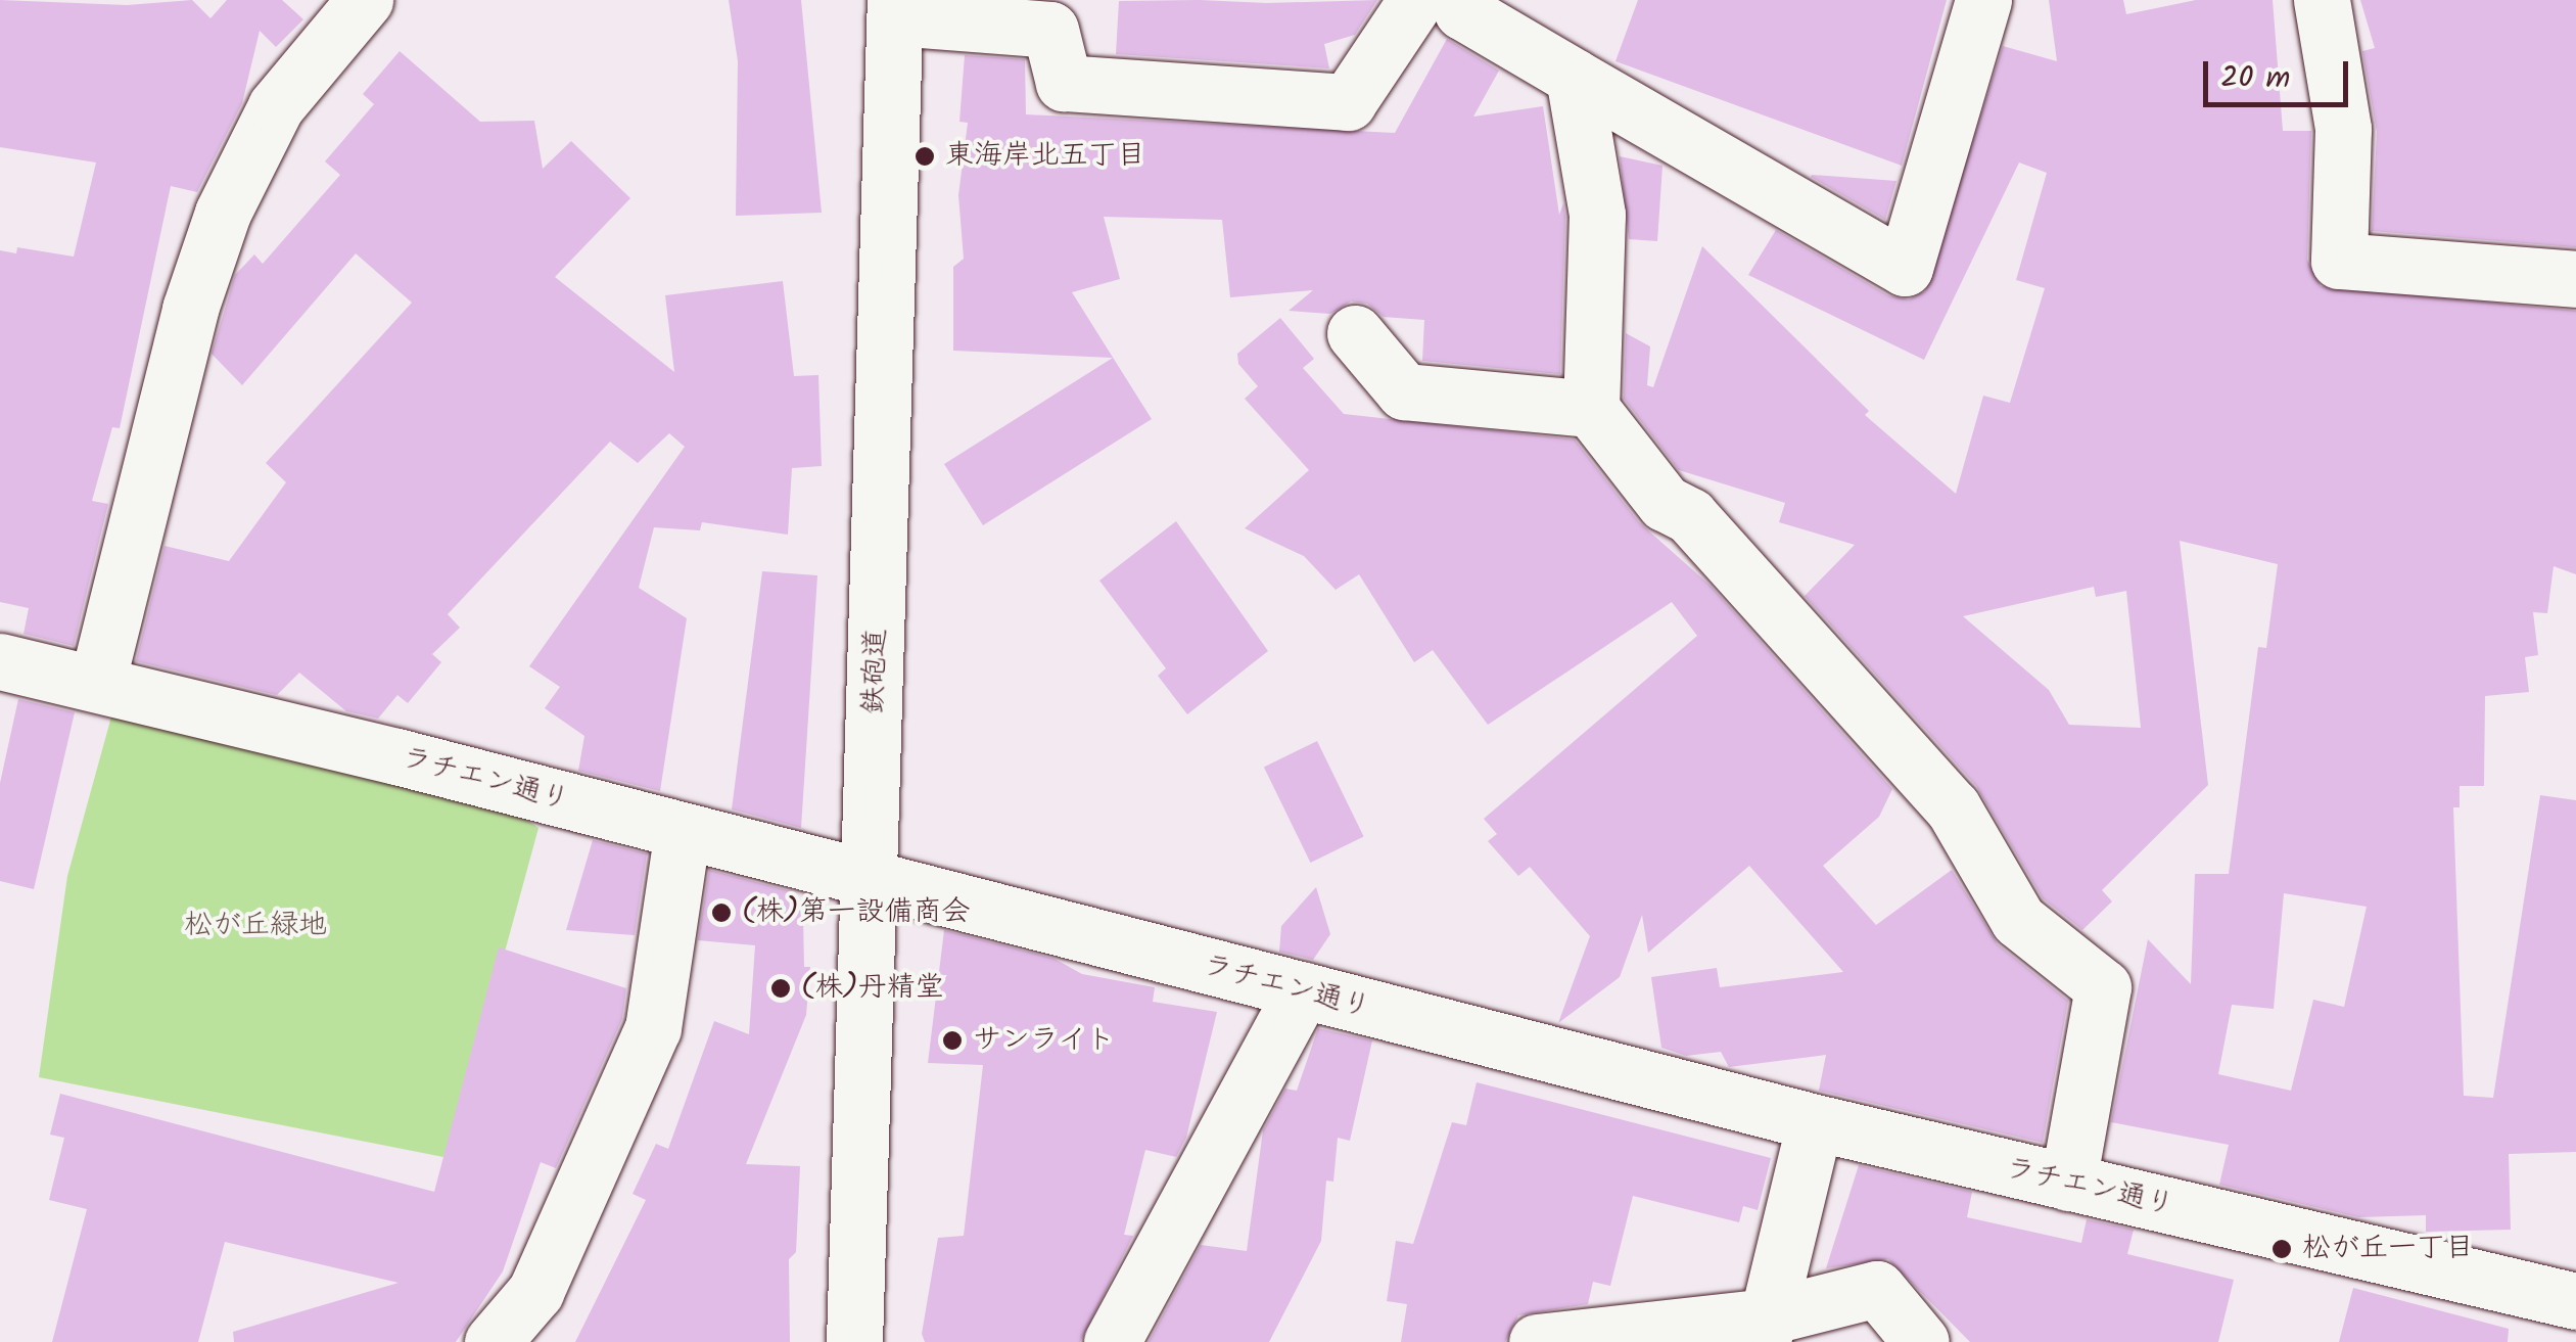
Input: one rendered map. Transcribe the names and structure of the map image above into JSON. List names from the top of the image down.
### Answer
{
  "streets": {
    "street": ["鉄砲道", "ラチエン通り"]
  },
  "crossings": [
    ["鉄砲道", "ラチエン通り"]
  ],
  "parks": ["松が丘緑地"],
  "places": [
    "東海岸北五丁目",
    "(株)第一設備商会",
    "(株)丹精堂",
    "サンライト",
    "松が丘一丁目"
  ],
  "scale_bar": "20 m"
}
